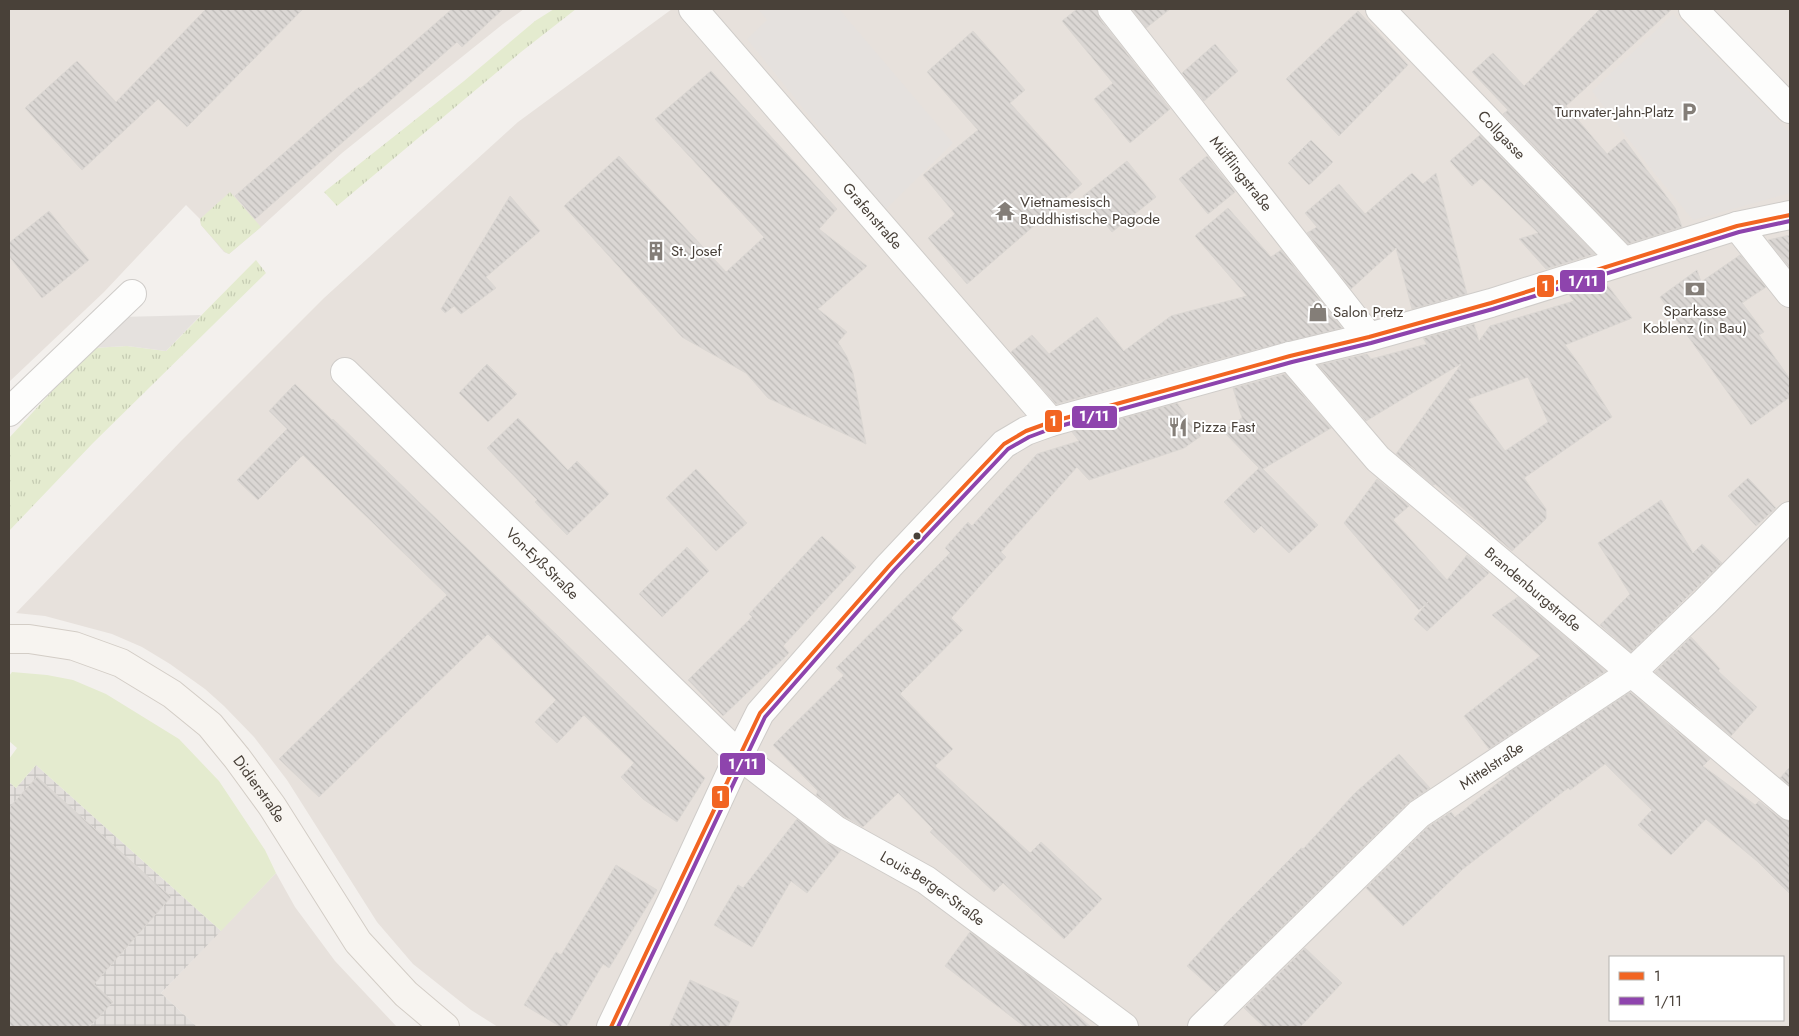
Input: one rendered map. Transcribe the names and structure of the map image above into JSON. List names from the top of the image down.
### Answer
{
  "streets": {
    "street": [
      "Collgasse",
      "Müfflingstraße",
      "Grafenstraße",
      "Von-Eyß-Straße",
      "Brandenburgstraße",
      "Mittelstraße",
      "Didierstraße",
      "Louis-Berger-Straße"
    ]
  },
  "crossings": [
    ["Von-Eyß-Straße", "Louis-Berger-Straße"],
    ["Brandenburgstraße", "Mittelstraße"]
  ],
  "places": {
    "parking": ["Turnvater-Jahn-Platz"],
    "temple": ["Vietnamesisch Buddhistische Pagode"],
    "building": ["St. Josef"],
    "bank": ["Sparkasse Koblenz (in Bau)"],
    "shop": ["Salon Pretz"],
    "restaurant": ["Pizza Fast"]
  },
  "lines": ["transit line 1", "transit line 1/11"],
  "legend": ["1", "1/11"]
}
